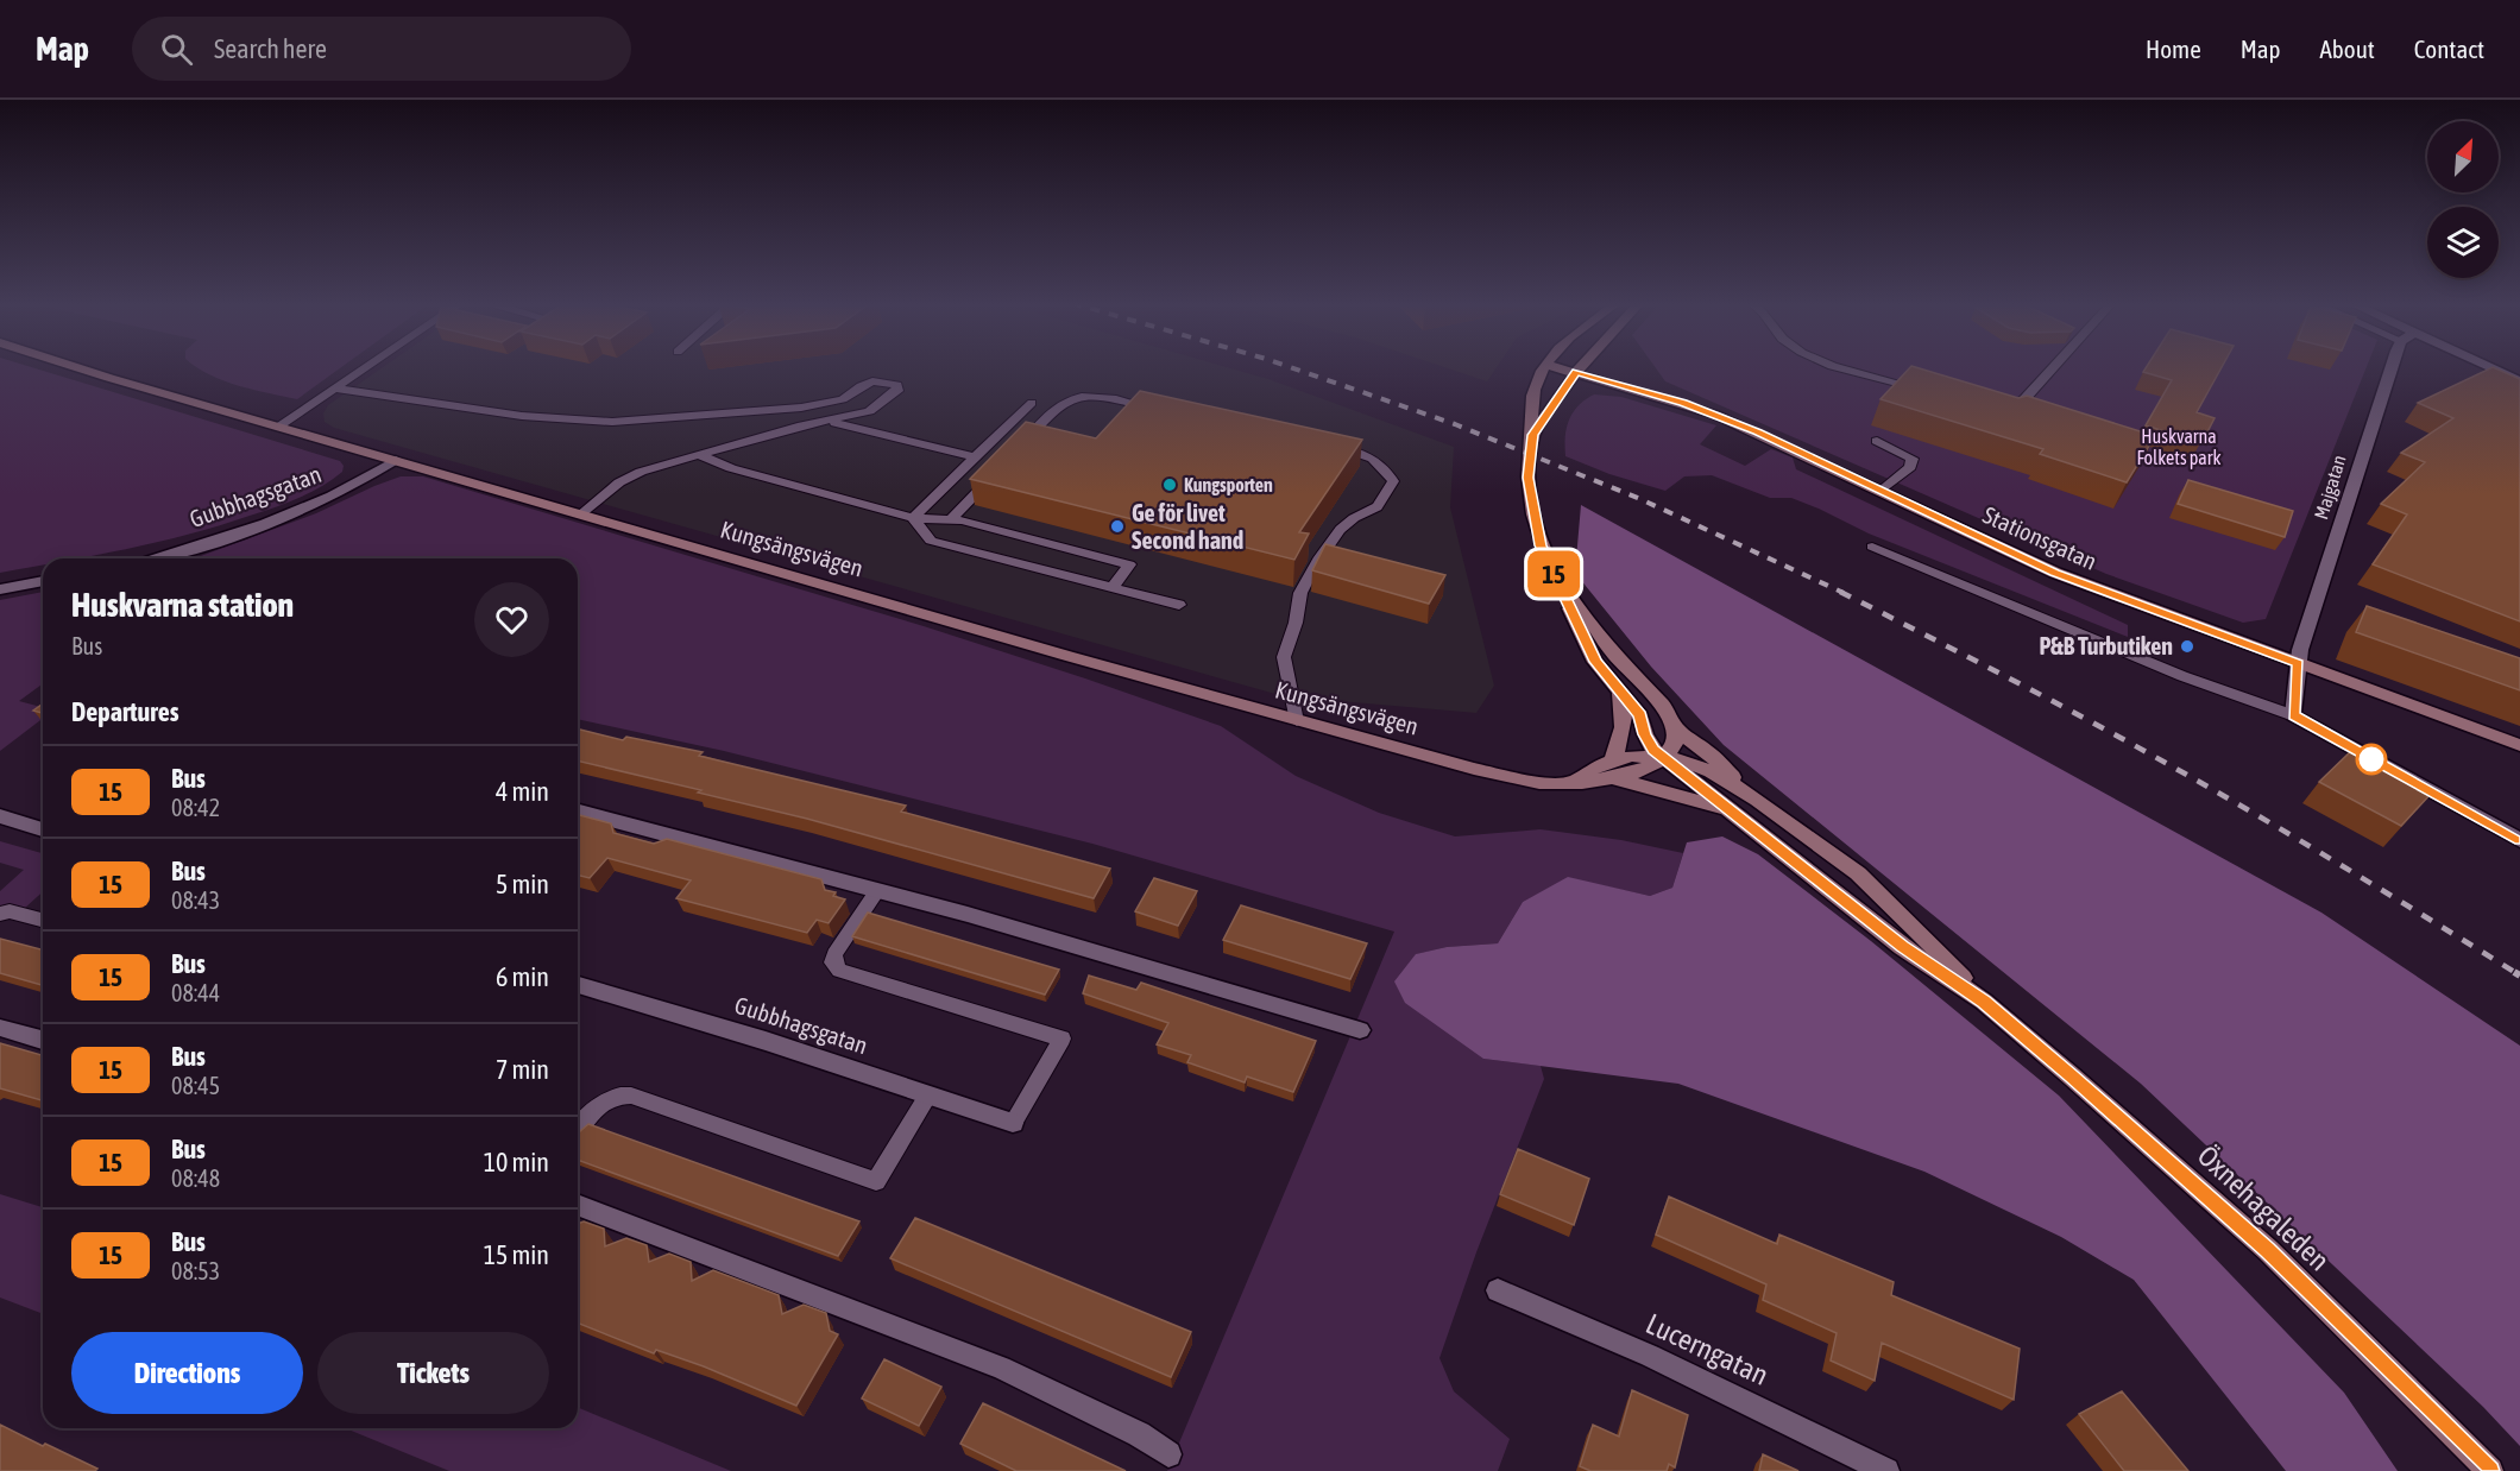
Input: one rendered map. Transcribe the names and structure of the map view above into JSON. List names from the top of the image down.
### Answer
{
  "streets": {
    "street": [
      "Majgatan",
      "Gubbhagsgatan",
      "Stationsgatan",
      "Kungsängsvägen",
      "Öxnehagaleden",
      "Lucerngatan"
    ]
  },
  "crossings": [
    ["Majgatan", "Stationsgatan"],
    ["Gubbhagsgatan", "Kungsängsvägen"],
    ["Kungsängsvägen", "Öxnehagaleden"]
  ],
  "parks": ["Huskvarna Folkets park"],
  "places": ["Kungsporten", "Ge för livet Second hand", "P&B Turbutiken"],
  "lines": ["bus line 15"],
  "north": "top right",
  "page": {
    "header": "Map",
    "search": "Search here",
    "nav": [
      "Home",
      "Map",
      "About",
      "Contact"
    ],
    "on_map": "15",
    "heading": [
      ["Huskvarna station", "Bus"],
      "Departures"
    ],
    "list": [
      {
        "mark": "15",
        "name": "Bus",
        "note": "08:42",
        "value": "4 min"
      },
      {
        "mark": "15",
        "name": "Bus",
        "note": "08:43",
        "value": "5 min"
      },
      {
        "mark": "15",
        "name": "Bus",
        "note": "08:44",
        "value": "6 min"
      },
      {
        "mark": "15",
        "name": "Bus",
        "note": "08:45",
        "value": "7 min"
      },
      {
        "mark": "15",
        "name": "Bus",
        "note": "08:48",
        "value": "10 min"
      },
      {
        "mark": "15",
        "name": "Bus",
        "note": "08:53",
        "value": "15 min"
      }
    ],
    "buttons": ["Directions", "Tickets"]
  }
}
